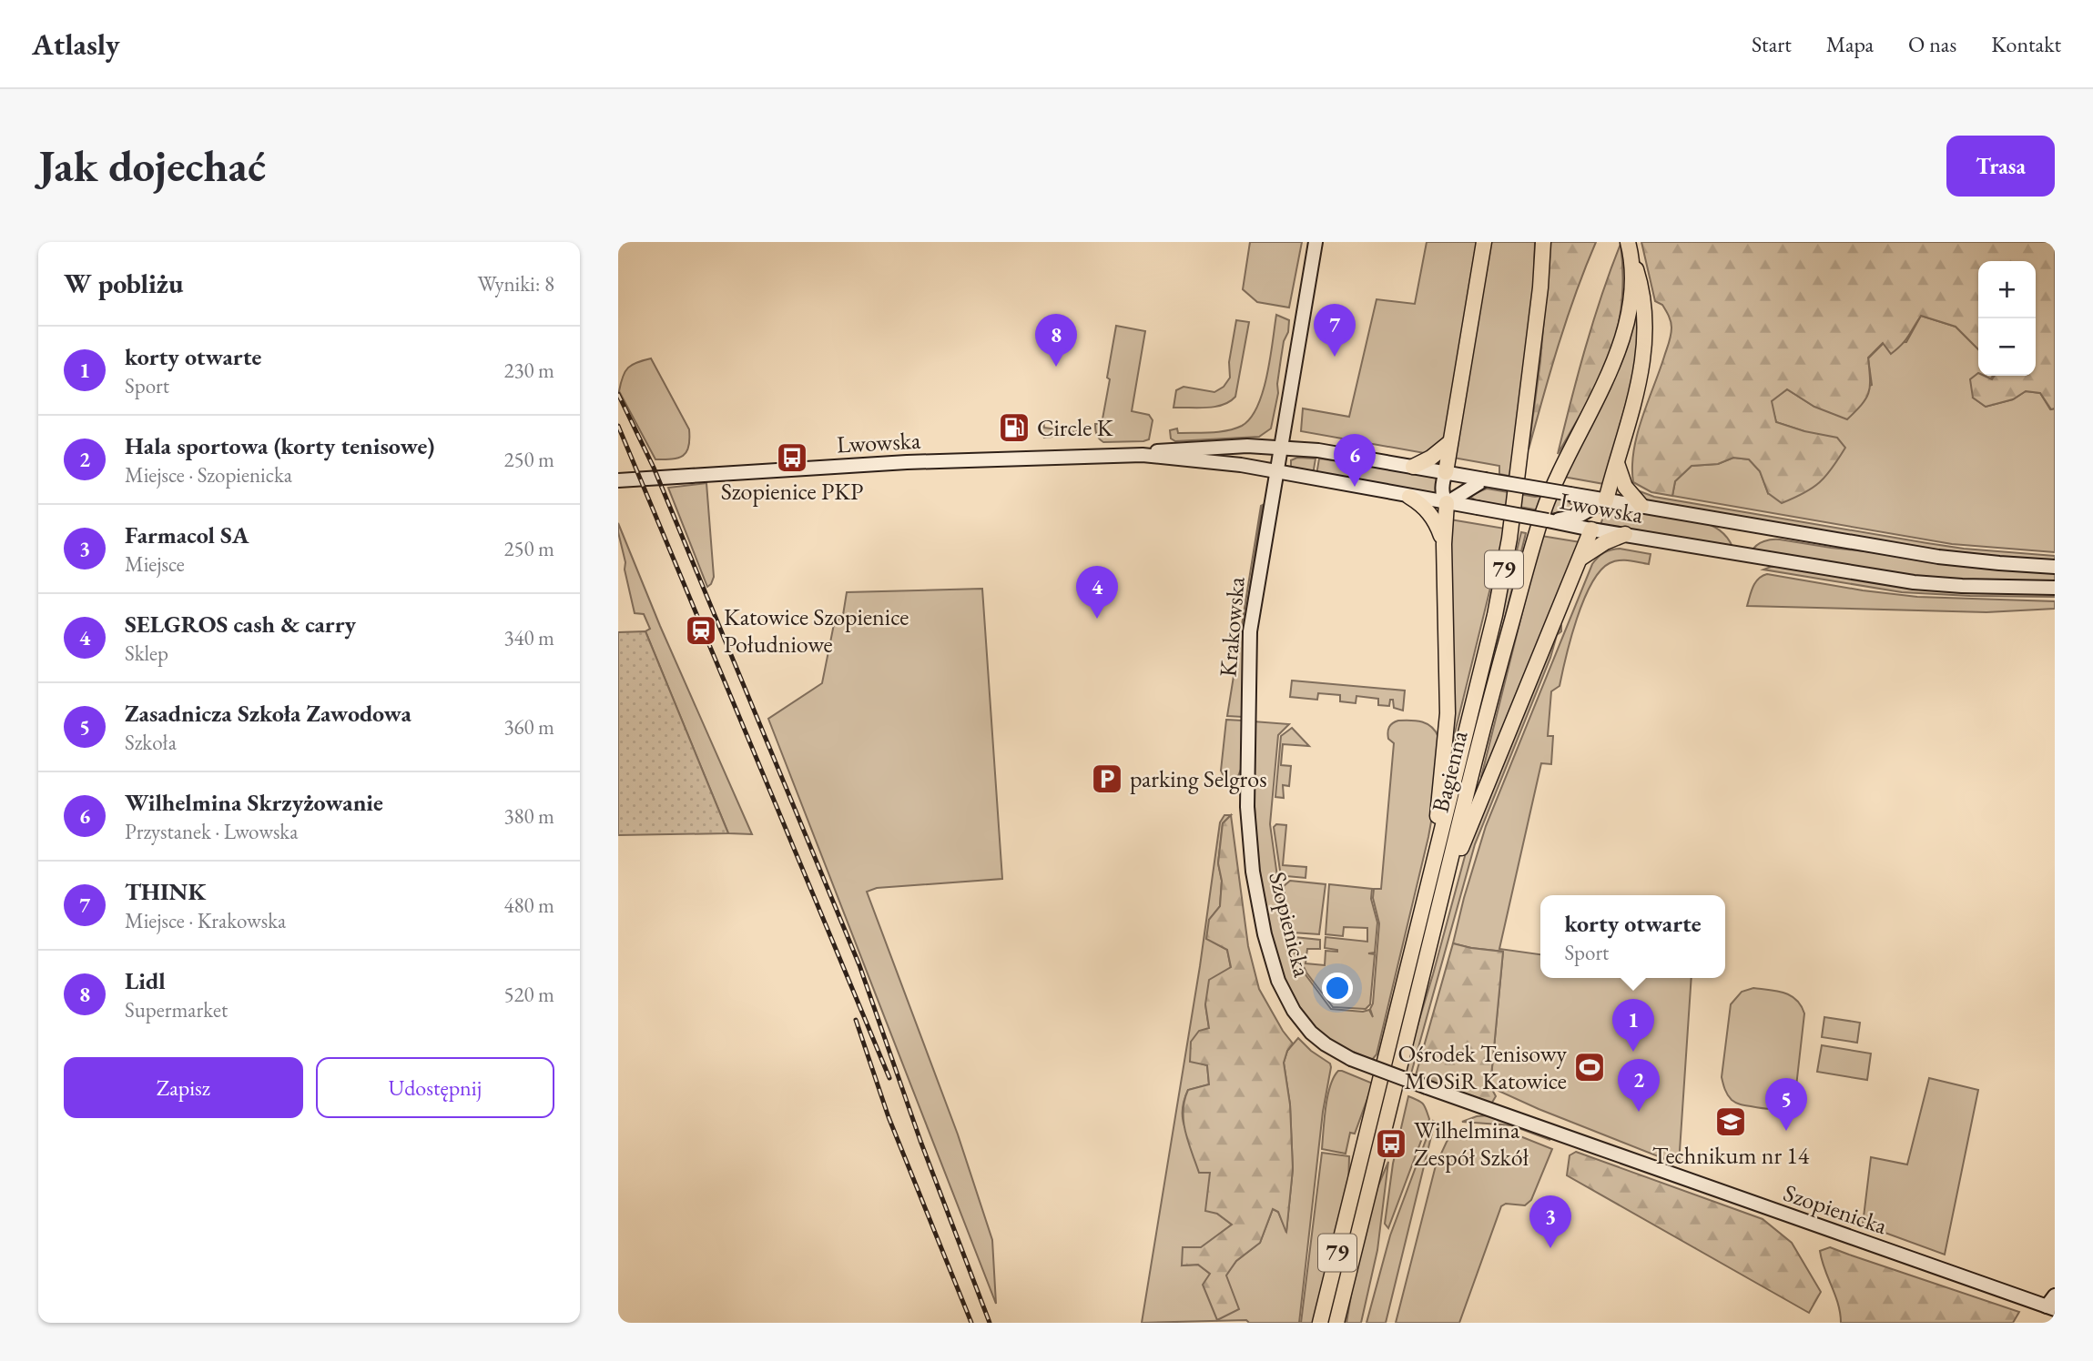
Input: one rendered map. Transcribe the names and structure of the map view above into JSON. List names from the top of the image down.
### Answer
{
  "streets": {
    "main road": ["79", "Bagienna"],
    "street": ["Lwowska", "Krakowska", "Szopienicka"]
  },
  "crossings": [
    ["Lwowska", "Krakowska"],
    ["Krakowska", "Szopienicka"]
  ],
  "places": {
    "fuel station": ["Circle K"],
    "bus stop": ["Szopienice PKP", "Wilhelmina Zespół Szkół"],
    "station": ["Katowice Szopienice Południowe"],
    "parking": ["parking Selgros"],
    "sports": ["Ośrodek Tenisowy MOSiR Katowice"],
    "school or university": ["Technikum nr 14"]
  },
  "page": {
    "header": "Atlasly",
    "nav": [
      "Start",
      "Mapa",
      "O nas",
      "Kontakt"
    ],
    "buttons": [
      "Trasa",
      ["Zapisz", "Udostępnij"]
    ],
    "title": "Jak dojechać",
    "heading": ["W pobliżu", "Wyniki: 8"],
    "map_buttons": ["+", "−"],
    "pins": [
      "7",
      "8",
      "6",
      "4",
      "1",
      "2",
      "5",
      "3"
    ],
    "list": [
      {
        "mark": "1",
        "name": "korty otwarte",
        "note": "Sport",
        "value": "230 m"
      },
      {
        "mark": "2",
        "name": "Hala sportowa (korty tenisowe)",
        "note": "Miejsce · Szopienicka",
        "value": "250 m"
      },
      {
        "mark": "3",
        "name": "Farmacol SA",
        "note": "Miejsce",
        "value": "250 m"
      },
      {
        "mark": "4",
        "name": "SELGROS cash & carry",
        "note": "Sklep",
        "value": "340 m"
      },
      {
        "mark": "5",
        "name": "Zasadnicza Szkoła Zawodowa",
        "note": "Szkoła",
        "value": "360 m"
      },
      {
        "mark": "6",
        "name": "Wilhelmina Skrzyżowanie",
        "note": "Przystanek · Lwowska",
        "value": "380 m"
      },
      {
        "mark": "7",
        "name": "THINK",
        "note": "Miejsce · Krakowska",
        "value": "480 m"
      },
      {
        "mark": "8",
        "name": "Lidl",
        "note": "Supermarket",
        "value": "520 m"
      }
    ],
    "popup": ["korty otwarte", "Sport"]
  }
}
